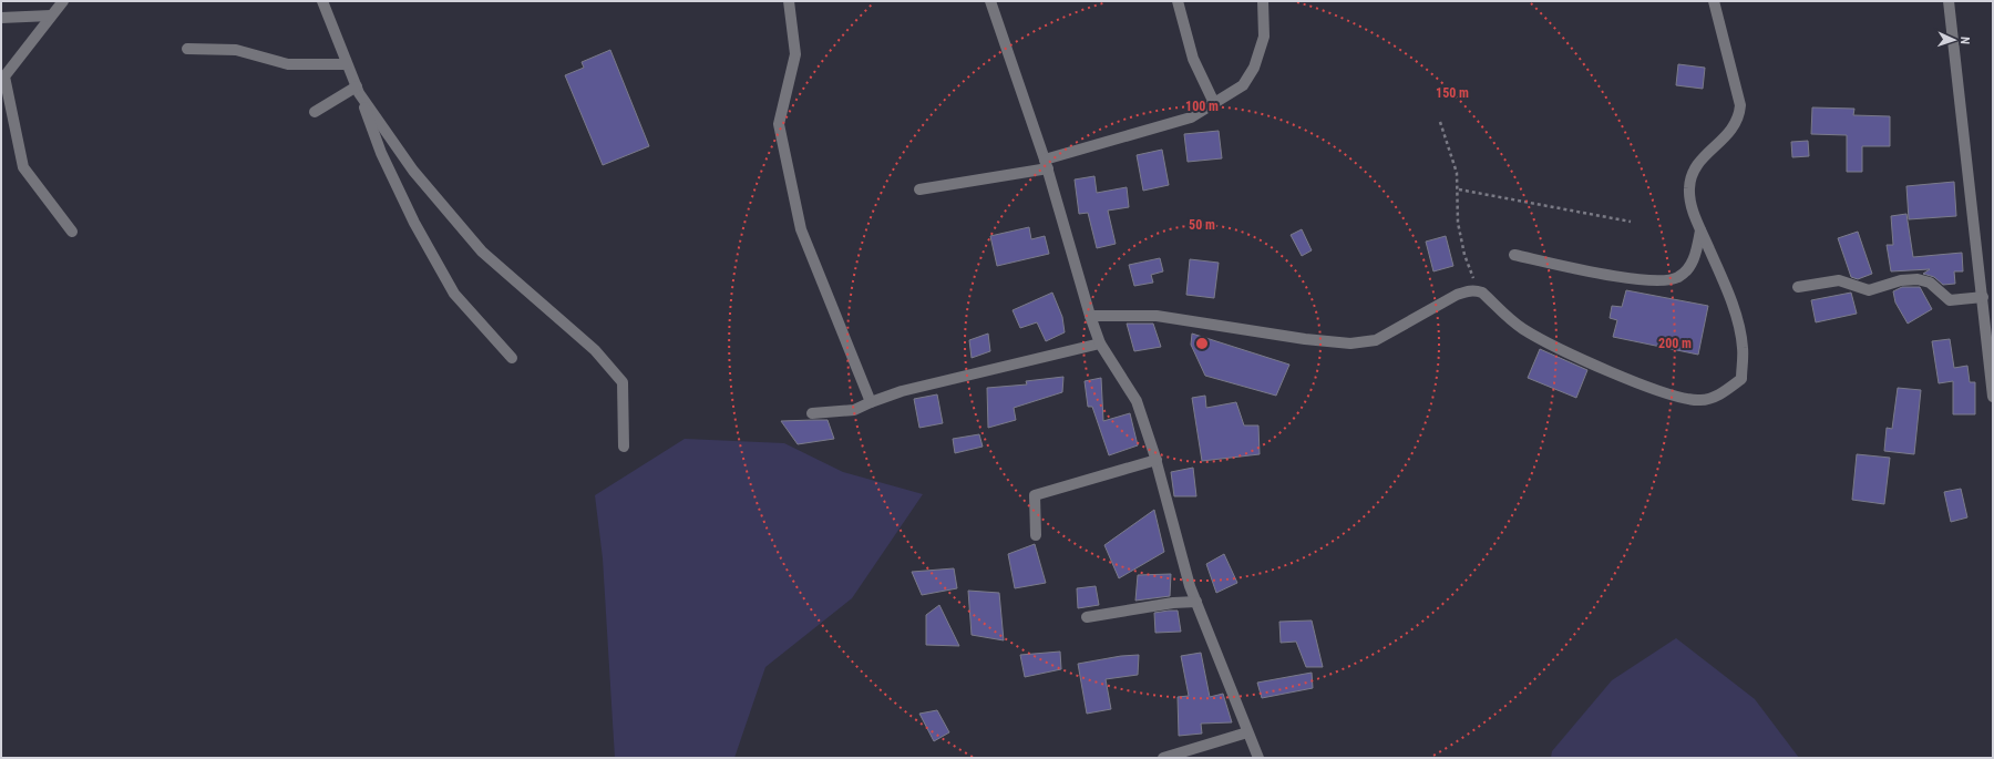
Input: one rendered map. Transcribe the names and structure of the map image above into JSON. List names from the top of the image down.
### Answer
{
  "north": "right",
  "rings": [
    "150 m",
    "100 m",
    "50 m",
    "200 m"
  ]
}
